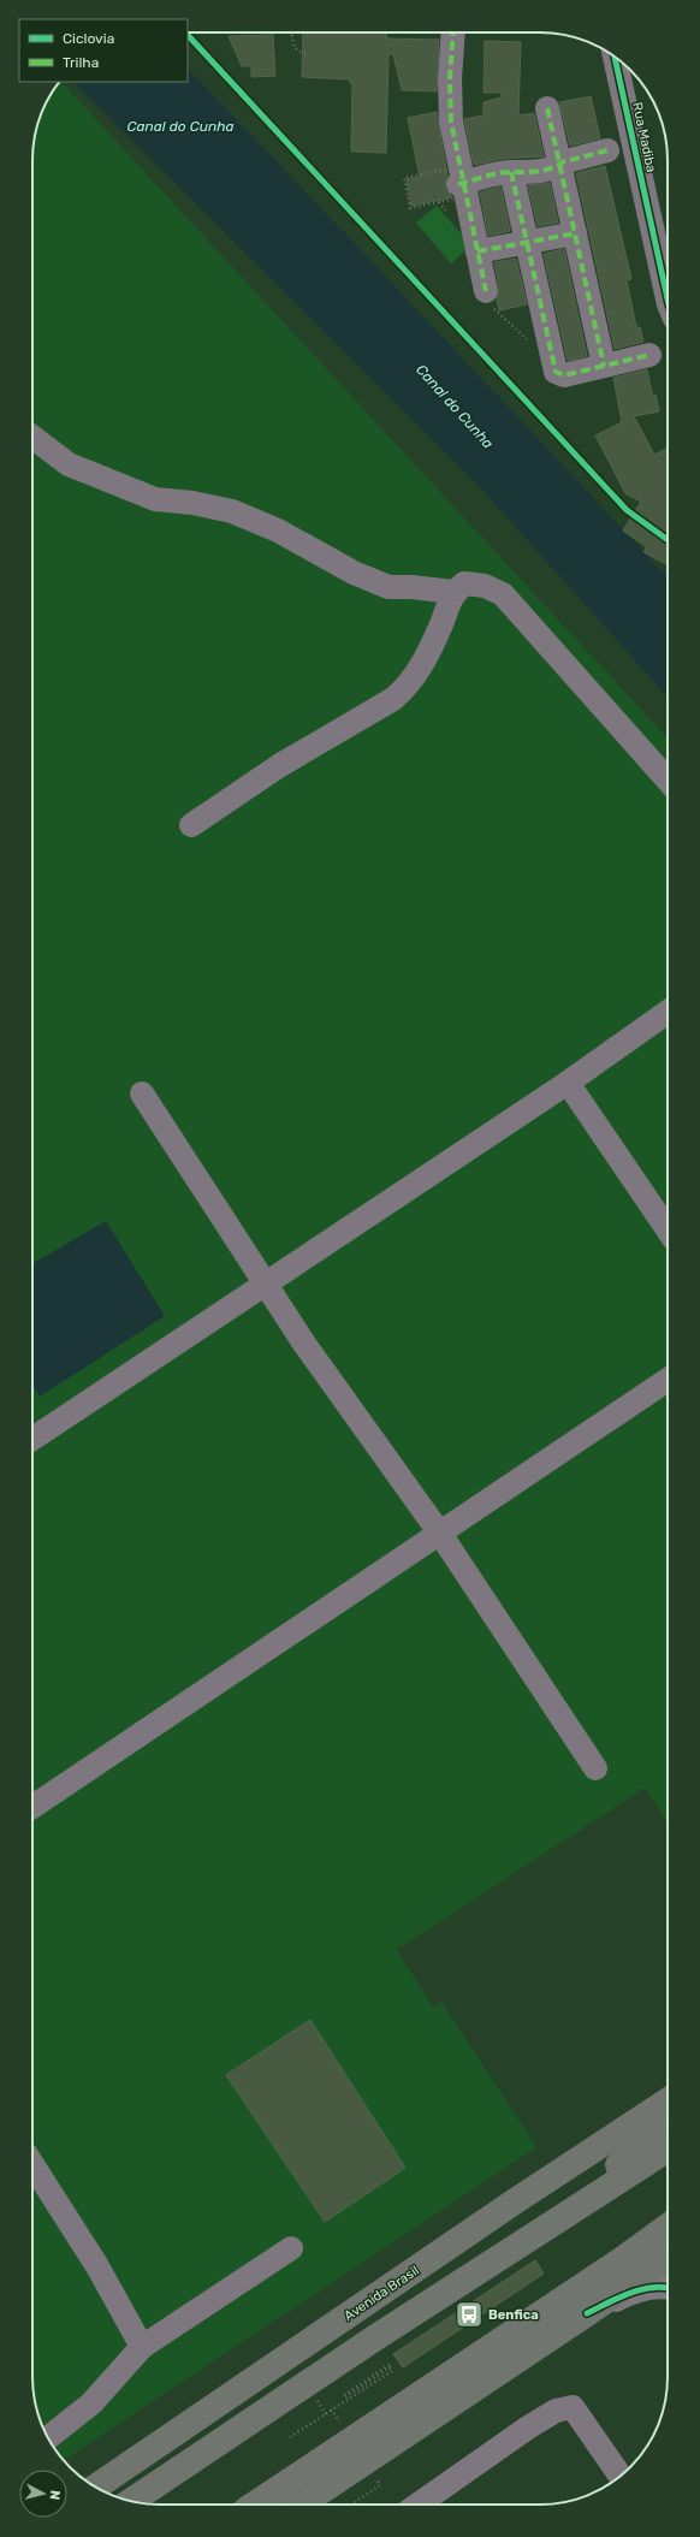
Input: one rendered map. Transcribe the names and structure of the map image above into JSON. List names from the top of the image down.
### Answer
{
  "streets": {
    "highway": ["Avenida Brasil"],
    "street": ["Rua Madiba"]
  },
  "water": ["Canal do Cunha"],
  "places": {
    "bus stop": ["Benfica"]
  },
  "legend": ["Ciclovia", "Trilha"],
  "north": "right"
}
